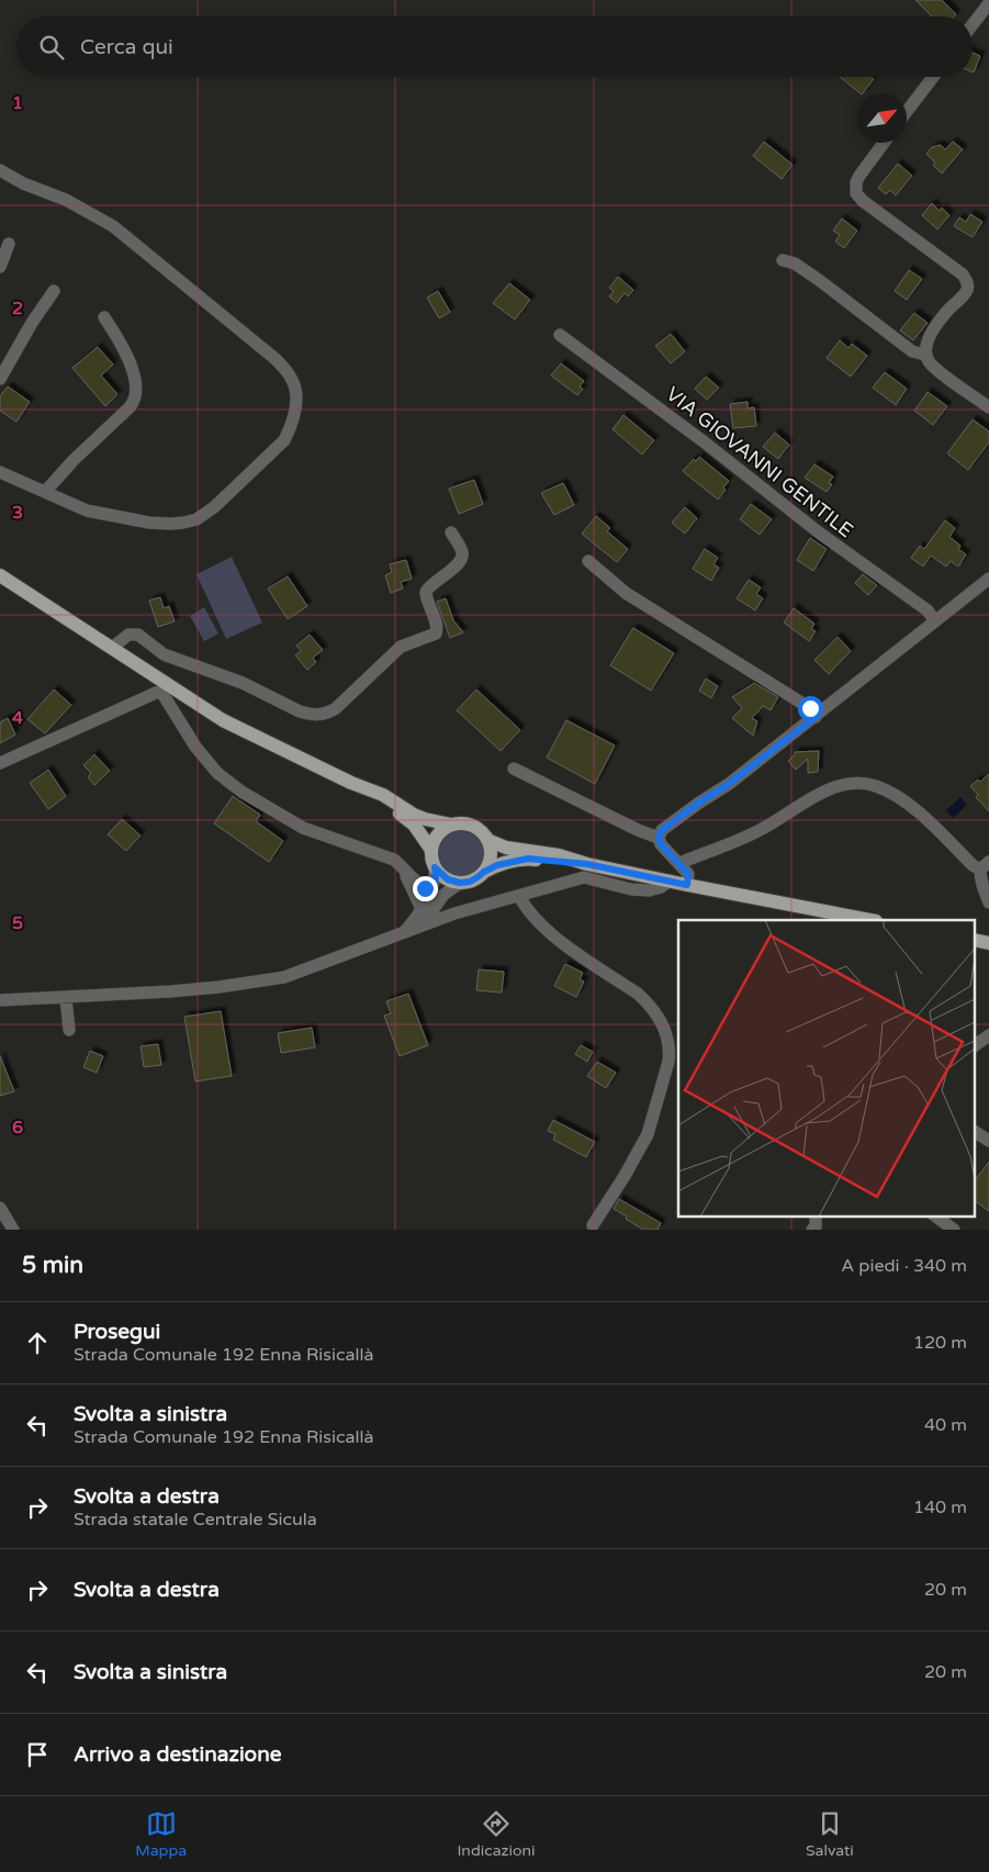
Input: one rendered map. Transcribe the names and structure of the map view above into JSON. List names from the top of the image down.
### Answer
{
  "streets": {
    "street": ["VIA GIOVANNI GENTILE"]
  },
  "north": "top right",
  "page": {
    "search": "Cerca qui",
    "heading": ["5 min", "A piedi · 340 m"],
    "list": [
      ["Prosegui", "Strada Comunale 192 Enna Risicallà", "120 m"],
      ["Svolta a sinistra", "Strada Comunale 192 Enna Risicallà", "40 m"],
      ["Svolta a destra", "Strada statale Centrale Sicula", "140 m"],
      ["Svolta a destra", "20 m"],
      ["Svolta a sinistra", "20 m"],
      "Arrivo a destinazione"
    ],
    "nav": ["Mappa", "Indicazioni", "Salvati"]
  },
  "grid": {
    "rows": [
      "1",
      "2",
      "3",
      "4",
      "5",
      "6"
    ]
  }
}
